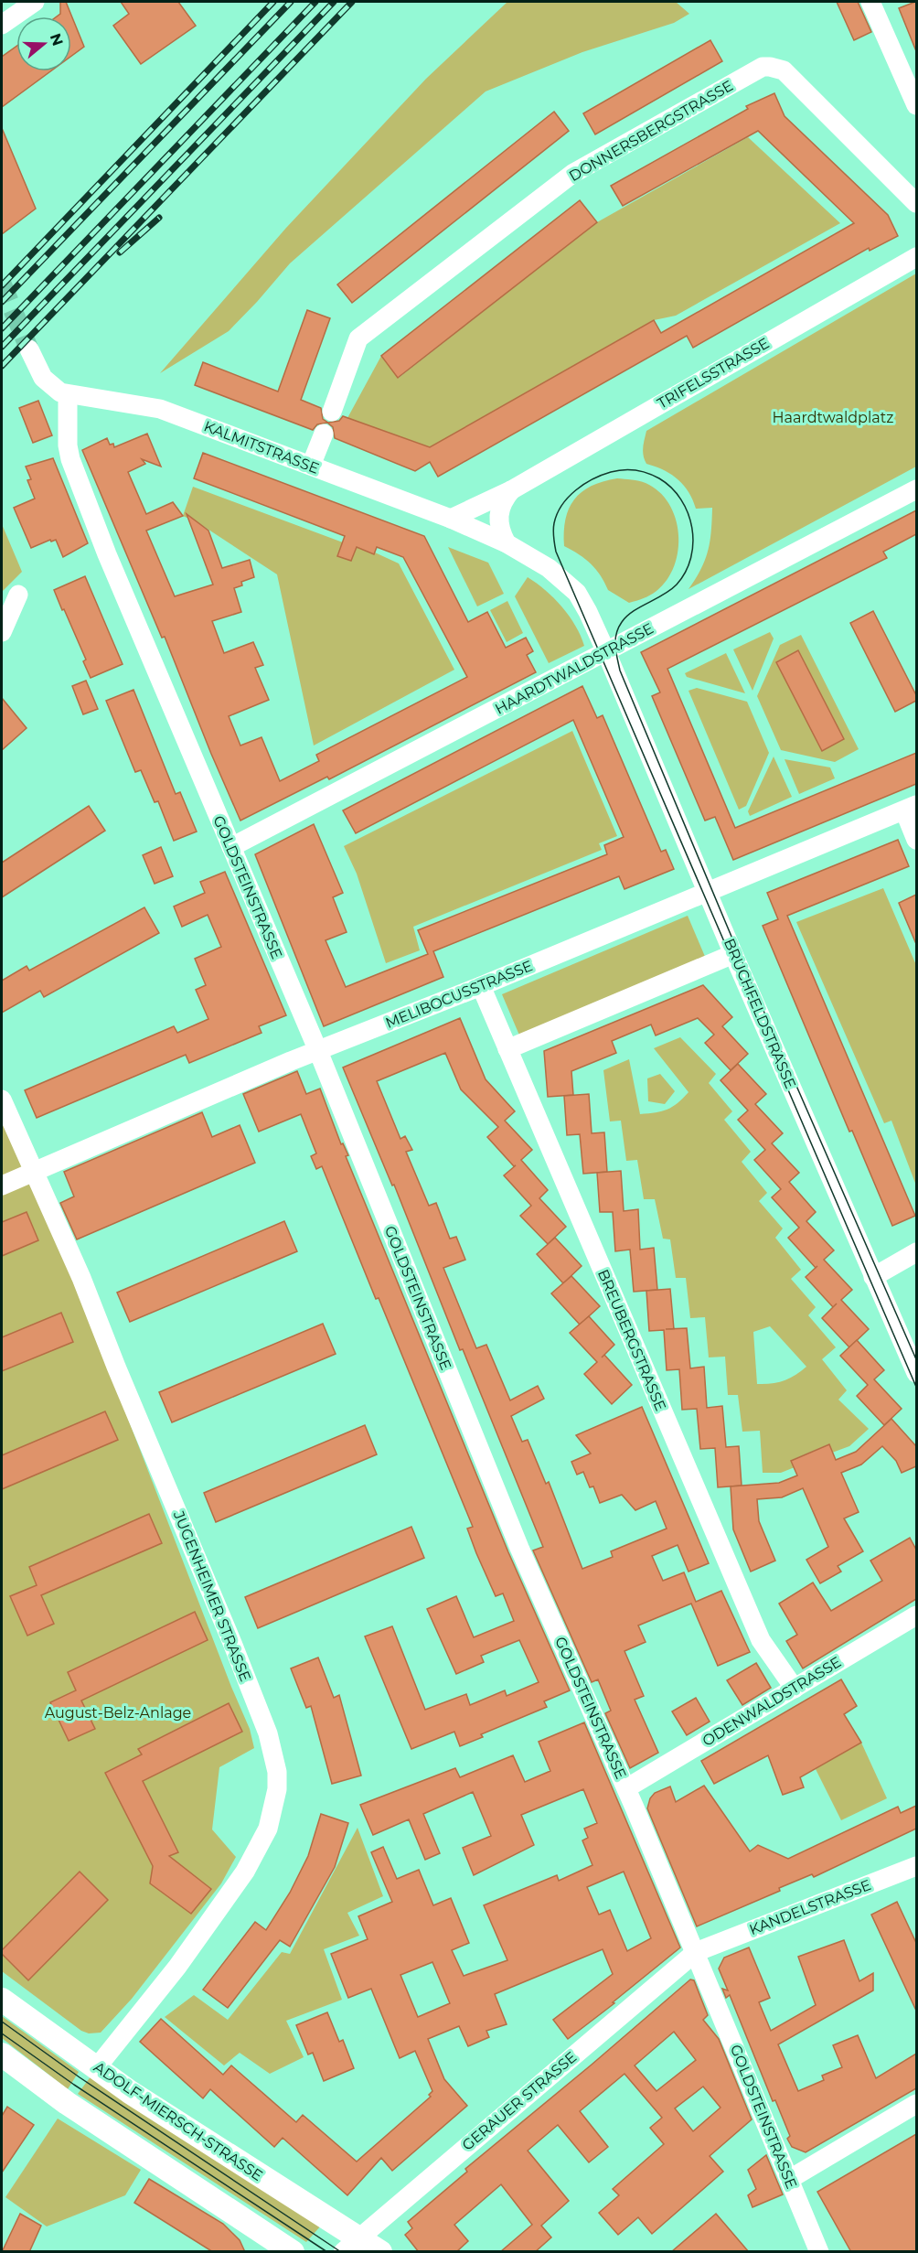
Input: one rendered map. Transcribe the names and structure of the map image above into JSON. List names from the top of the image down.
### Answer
{
  "streets": {
    "main road": ["ADOLF-MIERSCH-STRASSE"],
    "street": [
      "DONNERSBERGSTRASSE",
      "TRIFELSSTRASSE",
      "KALMITSTRASSE",
      "HAARDTWALDSTRASSE",
      "GOLDSTEINSTRASSE",
      "MELIBOCUSSTRASSE",
      "BRUCHFELDSTRASSE",
      "BREUBERGSTRASSE",
      "JUGENHEIMER STRASSE",
      "ODENWALDSTRASSE",
      "KANDELSTRASSE",
      "GERAUER STRASSE"
    ]
  },
  "crossings": [
    ["TRIFELSSTRASSE", "KALMITSTRASSE"],
    ["KALMITSTRASSE", "GOLDSTEINSTRASSE"],
    ["HAARDTWALDSTRASSE", "GOLDSTEINSTRASSE"],
    ["HAARDTWALDSTRASSE", "BRUCHFELDSTRASSE"],
    ["GOLDSTEINSTRASSE", "MELIBOCUSSTRASSE"],
    ["GOLDSTEINSTRASSE", "ODENWALDSTRASSE"],
    ["GOLDSTEINSTRASSE", "KANDELSTRASSE"],
    ["GOLDSTEINSTRASSE", "GERAUER STRASSE"],
    ["MELIBOCUSSTRASSE", "BRUCHFELDSTRASSE"],
    ["MELIBOCUSSTRASSE", "BREUBERGSTRASSE"],
    ["MELIBOCUSSTRASSE", "JUGENHEIMER STRASSE"],
    ["BREUBERGSTRASSE", "ODENWALDSTRASSE"],
    ["JUGENHEIMER STRASSE", "ADOLF-MIERSCH-STRASSE"],
    ["KANDELSTRASSE", "GERAUER STRASSE"],
    ["GERAUER STRASSE", "ADOLF-MIERSCH-STRASSE"]
  ],
  "parks": ["Haardtwaldplatz", "August-Belz-Anlage"],
  "north": "right"
}
